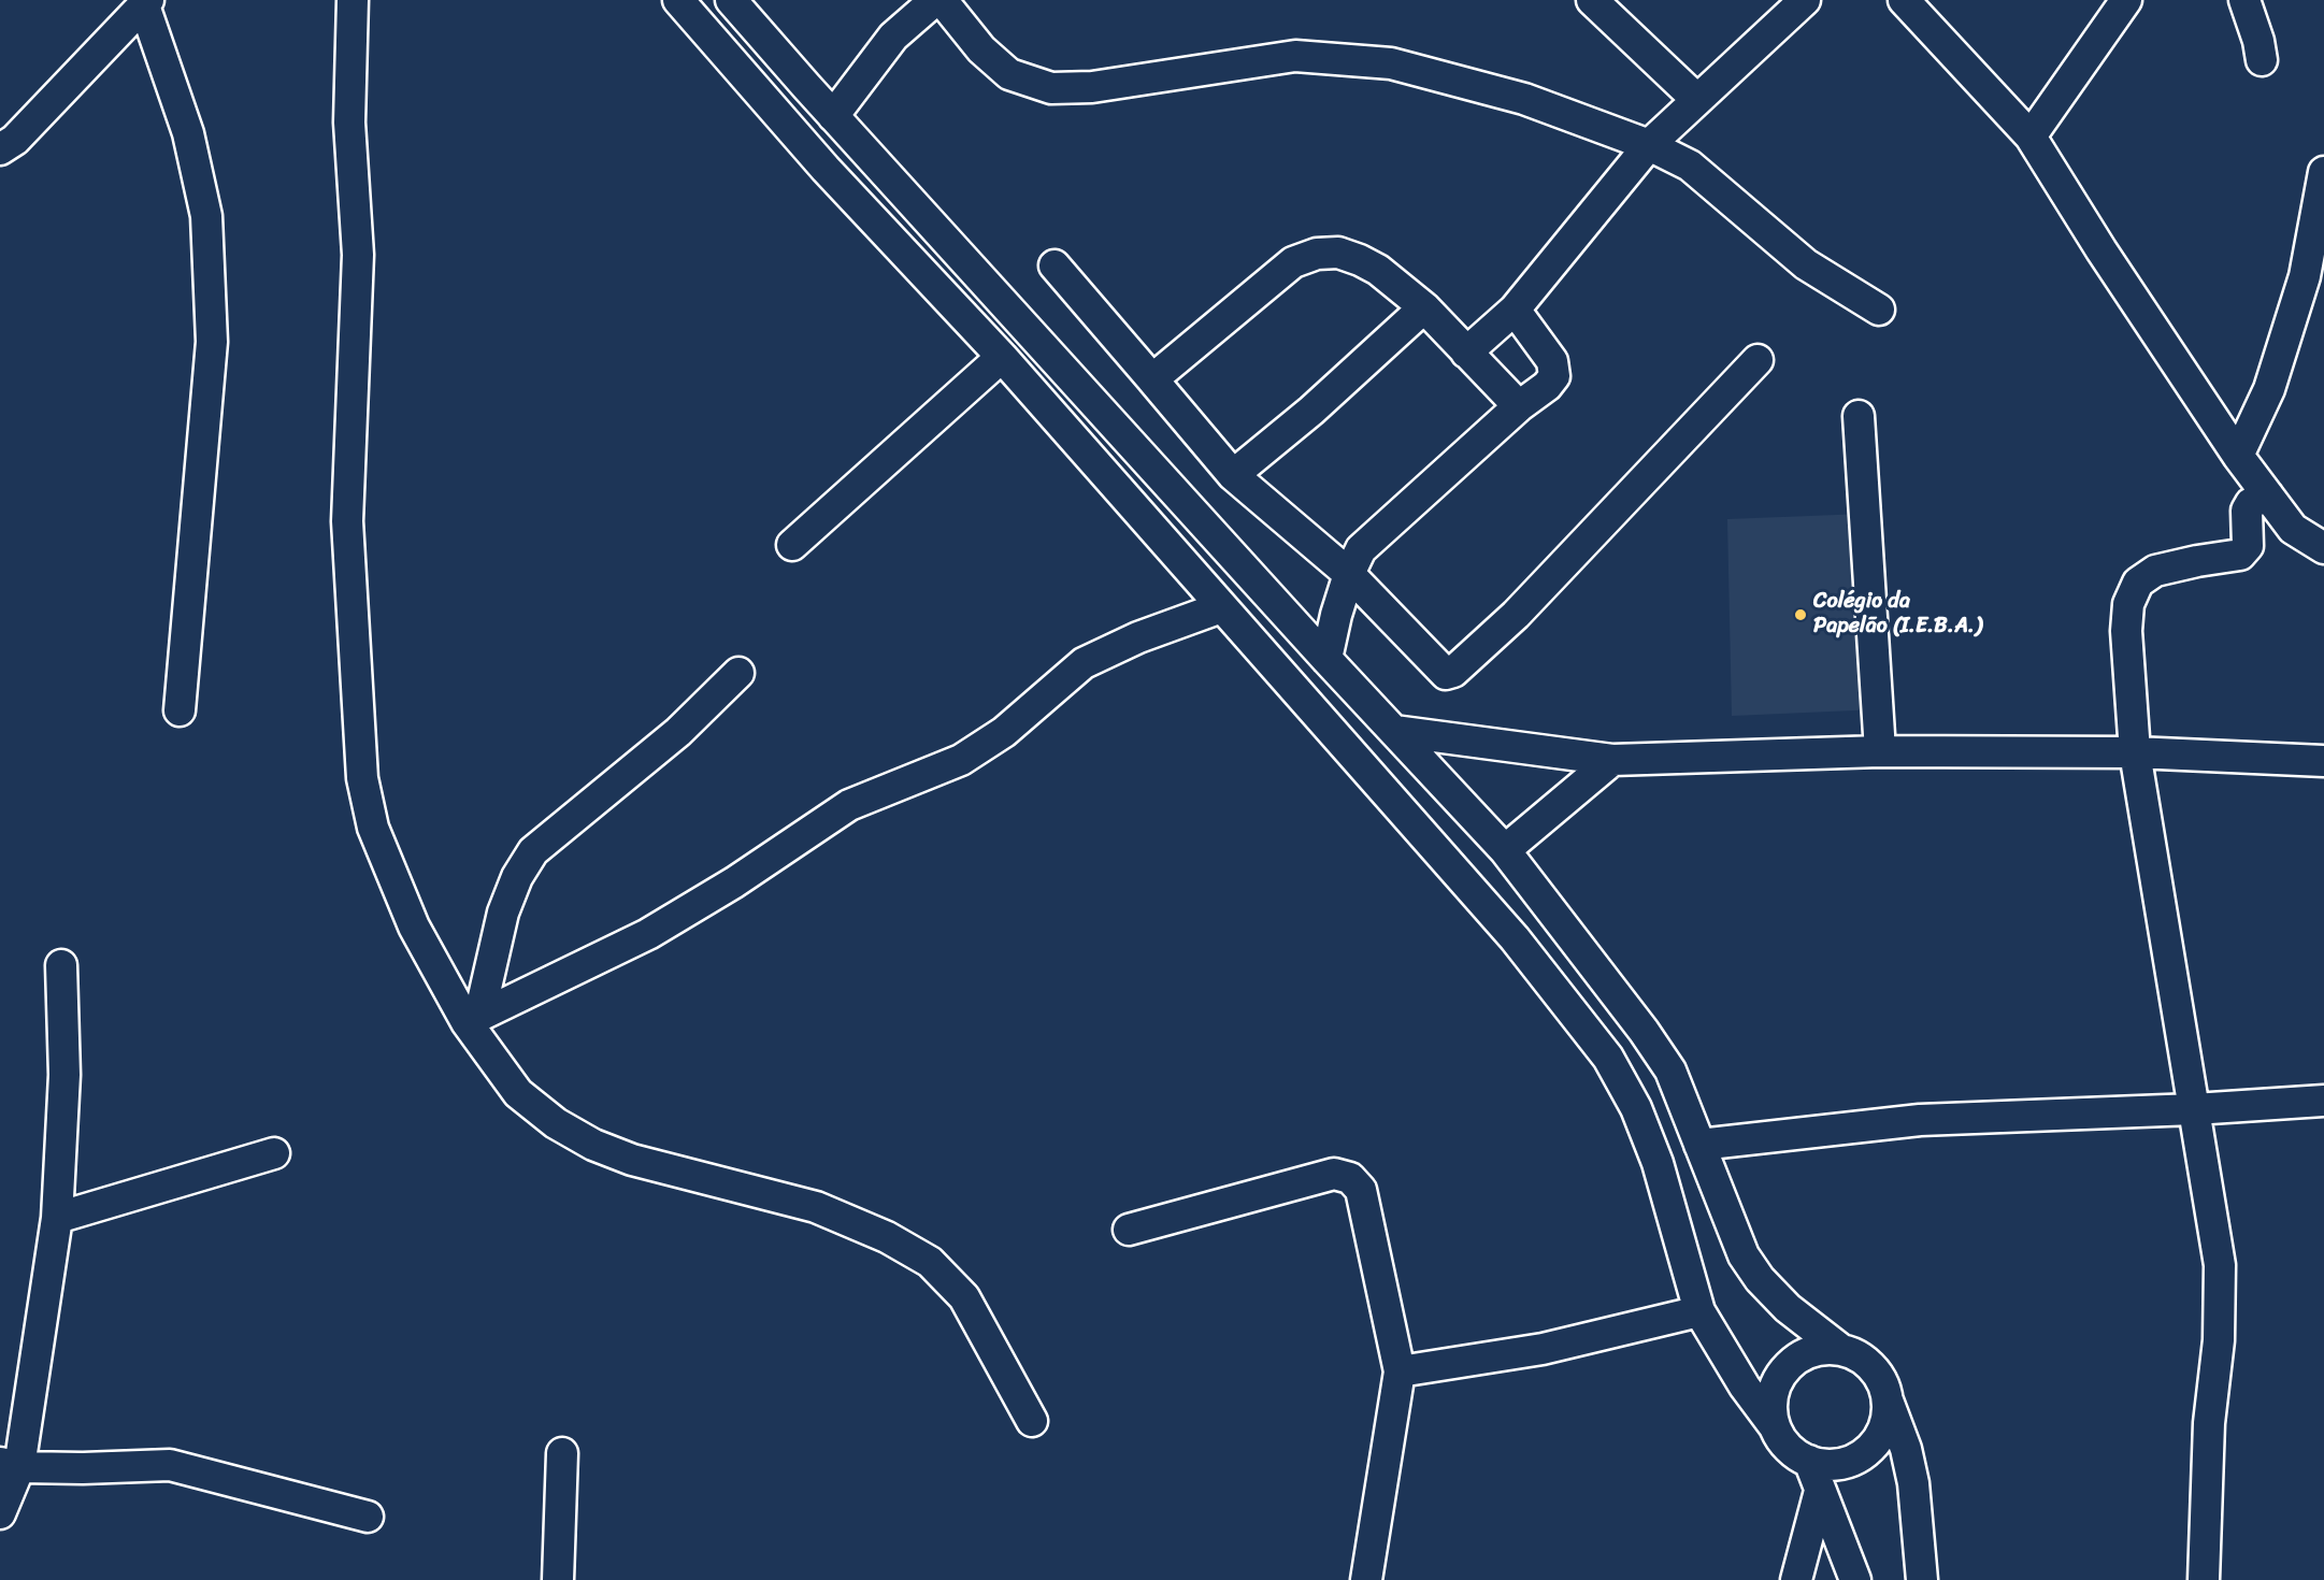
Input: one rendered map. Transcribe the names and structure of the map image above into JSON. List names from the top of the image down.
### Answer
{
  "places": ["Colégio da Papelão (I.E.B.A.)"]
}
